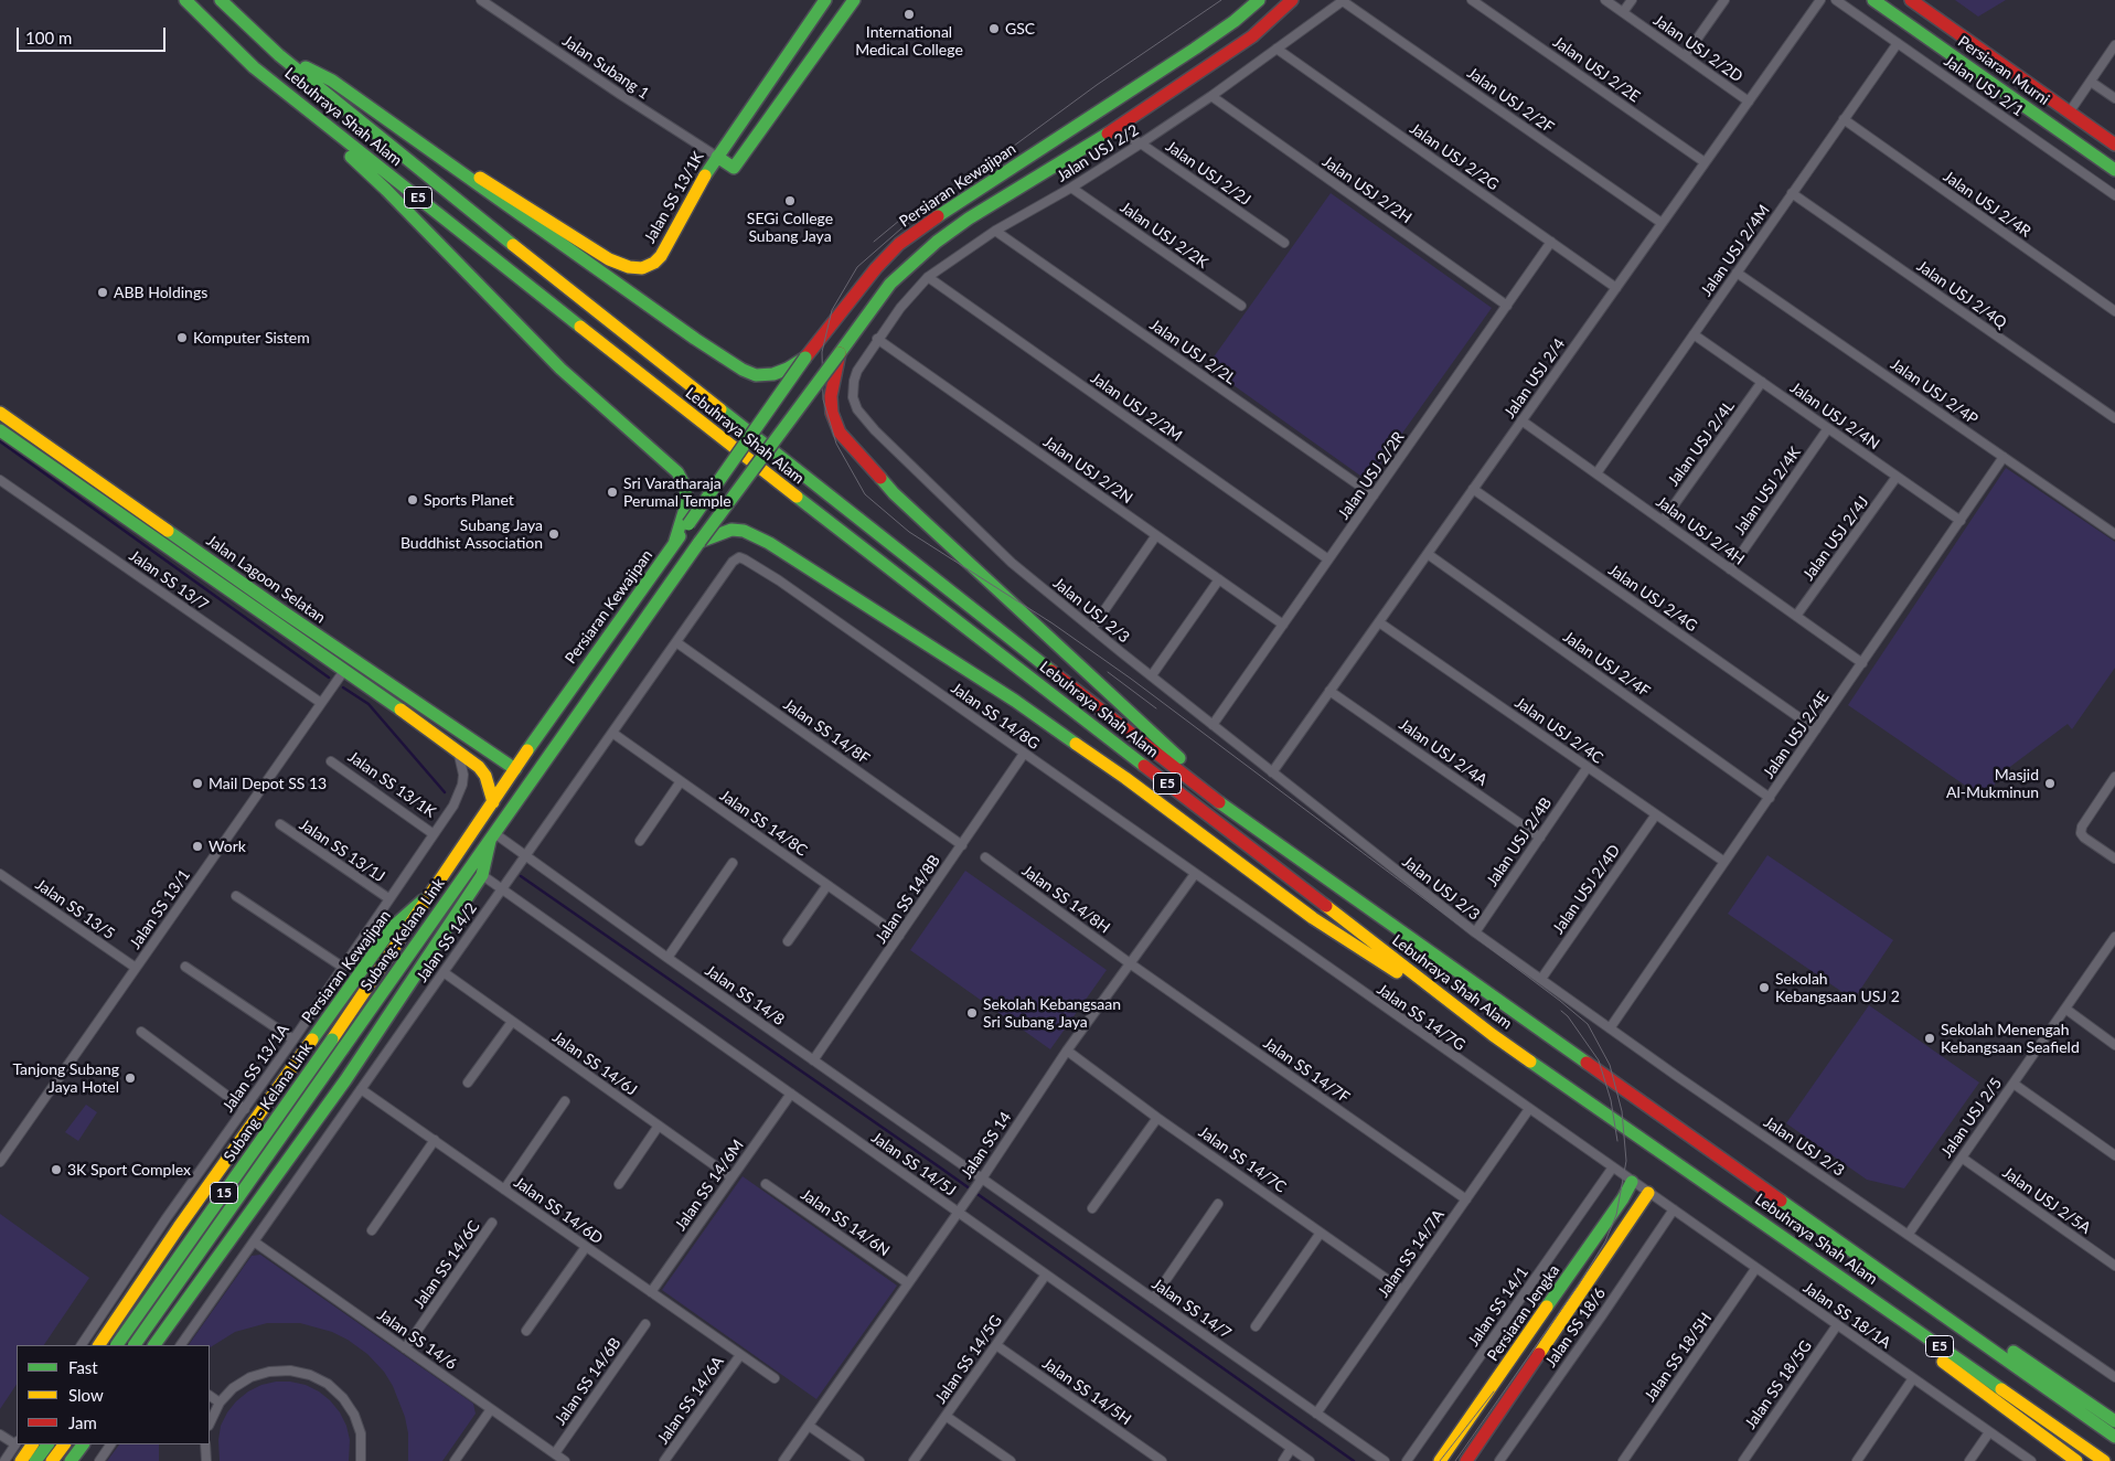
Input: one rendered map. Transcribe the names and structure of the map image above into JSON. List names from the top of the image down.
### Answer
{
  "streets": {
    "main road": [
      "Persiaran Murni",
      "Lebuhraya Shah Alam",
      "Persiaran Kewajipan",
      "E5",
      "Jalan SS 13/1K",
      "Jalan Lagoon Selatan",
      "Subang-Kelana Link",
      "Subang - Kelana Link",
      "15",
      "Persiaran Jengka"
    ],
    "street": [
      "Jalan USJ 2/2D",
      "Jalan Subang 1",
      "Jalan USJ 2/2E",
      "Jalan USJ 2/1",
      "Jalan USJ 2/2F",
      "Jalan USJ 2/2",
      "Jalan USJ 2/2G",
      "Jalan USJ 2/2J",
      "Jalan USJ 2/2H",
      "Jalan USJ 2/4R",
      "Jalan USJ 2/2K",
      "Jalan USJ 2/4M",
      "Jalan USJ 2/4Q",
      "Jalan USJ 2/2L",
      "Jalan USJ 2/4",
      "Jalan USJ 2/4P",
      "Jalan USJ 2/2M",
      "Jalan USJ 2/4N",
      "Jalan USJ 2/4L",
      "Jalan USJ 2/2N",
      "Jalan USJ 2/2R",
      "Jalan USJ 2/4K",
      "Jalan USJ 2/4H",
      "Jalan USJ 2/4J",
      "Jalan SS 13/7",
      "Jalan USJ 2/4G",
      "Jalan USJ 2/3",
      "Jalan USJ 2/4F",
      "Jalan SS 14/8G",
      "Jalan USJ 2/4C",
      "Jalan SS 14/8F",
      "Jalan USJ 2/4E",
      "Jalan USJ 2/4A",
      "Jalan SS 14/8C",
      "Jalan USJ 2/4B",
      "Jalan SS 13/1J",
      "Jalan USJ 2/4D",
      "Jalan SS 14/8B",
      "Jalan SS 14/8H",
      "Jalan SS 13/5",
      "Jalan SS 13/1",
      "Jalan SS 14/2",
      "Jalan SS 14/8",
      "Jalan SS 14/7G",
      "Jalan SS 14/6J",
      "Jalan SS 13/1A",
      "Jalan SS 14/7F",
      "Jalan USJ 2/5",
      "Jalan SS 14",
      "Jalan SS 14/7C",
      "Jalan SS 14/5J",
      "Jalan SS 14/6M",
      "Jalan USJ 2/5A",
      "Jalan SS 14/6D",
      "Jalan SS 14/6N",
      "Jalan SS 14/7A",
      "Jalan SS 14/6C",
      "Jalan SS 14/1",
      "Jalan SS 14/7",
      "Jalan SS 18/1A",
      "Jalan SS 18/6",
      "Jalan SS 14/6",
      "Jalan SS 18/5H",
      "Jalan SS 14/5G",
      "Jalan SS 14/6B",
      "Jalan SS 18/5G",
      "Jalan SS 14/5H",
      "Jalan SS 14/6A"
    ]
  },
  "crossings": [
    ["Jalan USJ 2/2D", "Jalan USJ 2/4"],
    ["Jalan Subang 1", "Jalan SS 13/1K"],
    ["Jalan USJ 2/2E", "Jalan USJ 2/4"],
    ["Jalan USJ 2/1", "Jalan USJ 2/4M"],
    ["Jalan USJ 2/2F", "Jalan USJ 2/2"],
    ["Jalan USJ 2/2F", "Jalan USJ 2/4"],
    ["Jalan USJ 2/2", "Jalan USJ 2/2G"],
    ["Jalan USJ 2/2", "Jalan USJ 2/2J"],
    ["Jalan USJ 2/2", "Jalan USJ 2/2H"],
    ["Jalan USJ 2/2", "Jalan USJ 2/2K"],
    ["Jalan USJ 2/2", "Jalan USJ 2/2L"],
    ["Jalan USJ 2/2", "Jalan USJ 2/2M"],
    ["Jalan USJ 2/2", "Jalan USJ 2/2N"],
    ["Jalan USJ 2/2", "Jalan USJ 2/3"],
    ["Jalan USJ 2/2G", "Jalan USJ 2/4"],
    ["Jalan USJ 2/2G", "Jalan USJ 2/2R"],
    ["Persiaran Kewajipan", "Jalan Lagoon Selatan"],
    ["Persiaran Kewajipan", "Subang-Kelana Link"],
    ["Jalan USJ 2/2H", "Jalan USJ 2/2R"],
    ["Jalan SS 13/1K", "Jalan SS 13/1A"],
    ["Jalan USJ 2/4R", "Jalan USJ 2/4M"],
    ["Jalan USJ 2/4M", "Jalan USJ 2/4Q"],
    ["Jalan USJ 2/4M", "Jalan USJ 2/4P"],
    ["Jalan USJ 2/4M", "Jalan USJ 2/4N"],
    ["Jalan USJ 2/4M", "Jalan USJ 2/4H"],
    ["Jalan USJ 2/2L", "Jalan USJ 2/2R"],
    ["Jalan USJ 2/4", "Jalan USJ 2/4H"],
    ["Jalan USJ 2/4", "Jalan USJ 2/4G"],
    ["Jalan USJ 2/4", "Jalan USJ 2/3"],
    ["Jalan USJ 2/4", "Jalan USJ 2/4F"],
    ["Jalan USJ 2/4", "Jalan USJ 2/4C"],
    ["Jalan USJ 2/4", "Jalan USJ 2/4A"],
    ["Jalan USJ 2/4P", "Jalan USJ 2/4E"],
    ["Jalan USJ 2/2M", "Jalan USJ 2/2R"],
    ["Jalan USJ 2/4N", "Jalan USJ 2/4L"],
    ["Jalan USJ 2/4N", "Jalan USJ 2/4K"],
    ["Jalan USJ 2/4N", "Jalan USJ 2/4J"],
    ["Jalan USJ 2/4N", "Jalan USJ 2/4E"],
    ["Jalan USJ 2/4L", "Jalan USJ 2/4H"],
    ["Jalan USJ 2/2N", "Jalan USJ 2/2R"],
    ["Jalan USJ 2/2N", "Jalan USJ 2/3"],
    ["Jalan USJ 2/2R", "Jalan USJ 2/3"],
    ["Jalan USJ 2/4K", "Jalan USJ 2/4H"],
    ["Jalan USJ 2/4H", "Jalan USJ 2/4J"],
    ["Jalan USJ 2/4H", "Jalan USJ 2/4E"],
    ["Jalan Lagoon Selatan", "Jalan SS 13/1"],
    ["Jalan Lagoon Selatan", "Jalan SS 13/1A"],
    ["Jalan SS 13/7", "Jalan SS 13/1"],
    ["Jalan USJ 2/4G", "Jalan USJ 2/4E"],
    ["Jalan USJ 2/3", "Jalan USJ 2/4E"],
    ["Jalan USJ 2/3", "Jalan USJ 2/4B"],
    ["Jalan USJ 2/3", "Jalan USJ 2/4D"],
    ["Jalan USJ 2/3", "Jalan USJ 2/5"],
    ["Jalan USJ 2/4F", "Jalan USJ 2/4E"],
    ["Jalan SS 14/8G", "Jalan SS 14/8B"],
    ["Jalan SS 14/8G", "Jalan SS 14/2"],
    ["Jalan SS 14/8G", "Jalan SS 14/7G"],
    ["Jalan SS 14/8G", "Jalan SS 14"],
    ["Jalan USJ 2/4C", "Jalan USJ 2/4E"],
    ["Jalan USJ 2/4C", "Jalan USJ 2/4B"],
    ["Jalan USJ 2/4C", "Jalan USJ 2/4D"],
    ["Jalan SS 14/8F", "Jalan SS 14/8B"],
    ["Jalan SS 14/8F", "Jalan SS 14/2"],
    ["Jalan USJ 2/4A", "Jalan USJ 2/4B"],
    ["Jalan SS 14/8C", "Jalan SS 14/8B"],
    ["Jalan SS 14/8C", "Jalan SS 14/2"],
    ["Jalan SS 13/1J", "Jalan SS 13/1A"],
    ["Jalan SS 14/8B", "Jalan SS 14/8"],
    ["Jalan SS 14/8H", "Jalan SS 14/7F"],
    ["Jalan SS 14/8H", "Jalan SS 14"],
    ["Jalan SS 13/5", "Jalan SS 13/1"],
    ["Subang-Kelana Link", "Jalan SS 14/8"],
    ["Subang-Kelana Link", "Subang - Kelana Link"],
    ["Jalan SS 14/2", "Jalan SS 14/8"],
    ["Jalan SS 14/2", "Jalan SS 14/6J"],
    ["Jalan SS 14/2", "Jalan SS 14/5J"],
    ["Jalan SS 14/2", "Jalan SS 14/6D"],
    ["Jalan SS 14/2", "Jalan SS 14/6"],
    ["Jalan SS 14/8", "Jalan SS 14"],
    ["Jalan SS 14/8", "Jalan SS 14/7"],
    ["Jalan SS 14/7G", "Jalan SS 14"],
    ["Jalan SS 14/7G", "Jalan SS 14/7A"],
    ["Jalan SS 14/7G", "Jalan SS 14/1"],
    ["Jalan SS 14/7G", "Persiaran Jengka"],
    ["Jalan SS 14/6J", "Jalan SS 14/6M"],
    ["Jalan SS 14/7F", "Jalan SS 14"],
    ["Jalan SS 14/7F", "Jalan SS 14/7A"],
    ["Jalan USJ 2/5", "Jalan USJ 2/5A"],
    ["Jalan SS 14", "Jalan SS 14/7C"],
    ["Jalan SS 14", "Jalan SS 14/5J"],
    ["Jalan SS 14", "Jalan SS 14/6N"],
    ["Jalan SS 14", "Jalan SS 14/7"],
    ["Jalan SS 14/7C", "Jalan SS 14/7A"],
    ["Jalan SS 14/5J", "Jalan SS 14/6M"],
    ["Jalan SS 14/5J", "Jalan SS 14/5G"],
    ["Jalan SS 14/6M", "Jalan SS 14/6D"],
    ["Jalan SS 14/6D", "Jalan SS 14/6A"],
    ["Jalan SS 14/7A", "Jalan SS 14/7"],
    ["Jalan SS 14/6C", "Jalan SS 14/6"],
    ["Jalan SS 18/1A", "Jalan SS 18/6"],
    ["Jalan SS 18/1A", "Jalan SS 18/5H"],
    ["Jalan SS 18/1A", "Jalan SS 18/5G"],
    ["Jalan SS 14/6", "Jalan SS 14/6B"],
    ["Jalan SS 14/5G", "Jalan SS 14/5H"]
  ],
  "places": [
    "International Medical College",
    "GSC",
    "SEGi College Subang Jaya",
    "ABB Holdings",
    "Komputer Sistem",
    "Sri Varatharaja Perumal Temple",
    "Sports Planet",
    "Subang Jaya Buddhist Association",
    "Mail Depot SS 13",
    "Masjid Al-Mukminun",
    "Work",
    "Sekolah Kebangsaan USJ 2",
    "Sekolah Kebangsaan Sri Subang Jaya",
    "Sekolah Menengah Kebangsaan Seafield",
    "Tanjong Subang Jaya Hotel",
    "3K Sport Complex"
  ],
  "legend": ["Fast", "Slow", "Jam"],
  "scale_bar": "100 m"
}
